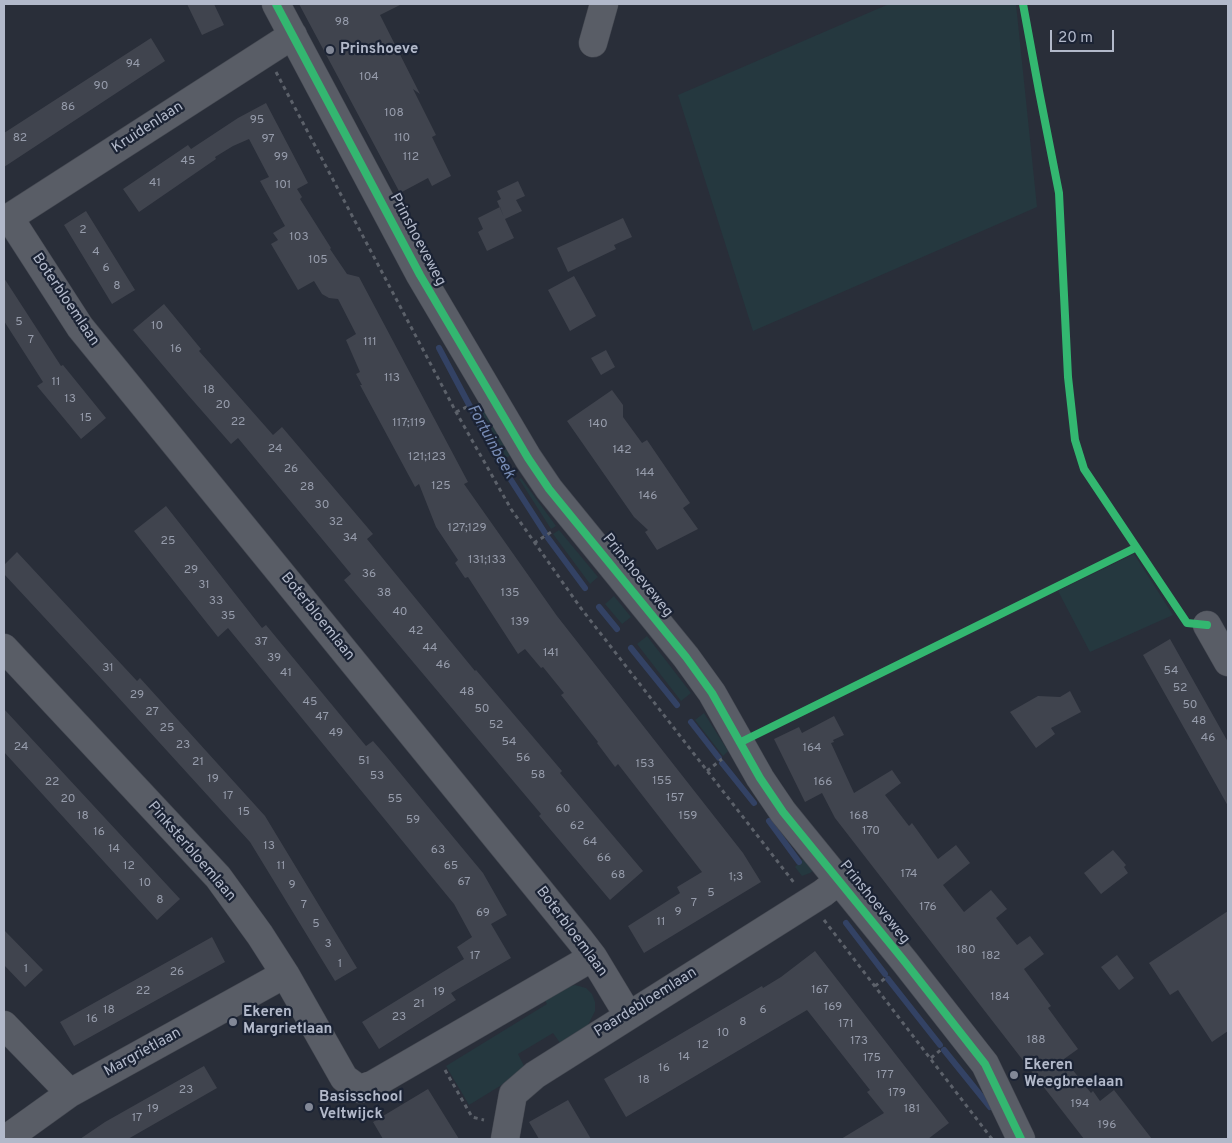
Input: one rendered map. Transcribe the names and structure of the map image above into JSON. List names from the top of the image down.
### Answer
{
  "streets": {
    "street": [
      "Kruidenlaan",
      "Prinshoeveweg",
      "Boterbloemlaan",
      "Pinksterbloemlaan",
      "Paardebloemlaan",
      "Margrietlaan"
    ]
  },
  "crossings": [
    ["Kruidenlaan", "Prinshoeveweg"],
    ["Kruidenlaan", "Boterbloemlaan"],
    ["Prinshoeveweg", "Paardebloemlaan"],
    ["Boterbloemlaan", "Paardebloemlaan"],
    ["Pinksterbloemlaan", "Margrietlaan"]
  ],
  "water": ["Fortuinbeek"],
  "places": [
    "Prinshoeve",
    "Ekeren Margrietlaan",
    "Ekeren Weegbreelaan",
    "Basisschool Veltwijck"
  ],
  "house_numbers": [
    "98",
    "94",
    "104",
    "90",
    "86",
    "108",
    "95",
    "82",
    "110",
    "97",
    "99",
    "112",
    "45",
    "41",
    "101",
    "2",
    "103",
    "4",
    "105",
    "6",
    "8",
    "5",
    "10",
    "7",
    "111",
    "16",
    "113",
    "11",
    "18",
    "13",
    "20",
    "15",
    "22",
    "117;119",
    "140",
    "24",
    "142",
    "121;123",
    "26",
    "144",
    "125",
    "28",
    "146",
    "30",
    "32",
    "127;129",
    "34",
    "25",
    "131;133",
    "29",
    "36",
    "31",
    "38",
    "135",
    "33",
    "40",
    "35",
    "139",
    "42",
    "37",
    "44",
    "141",
    "39",
    "46",
    "31",
    "54",
    "41",
    "52",
    "48",
    "29",
    "45",
    "50",
    "50",
    "27",
    "47",
    "48",
    "52",
    "25",
    "49",
    "46",
    "54",
    "23",
    "24",
    "164",
    "56",
    "51",
    "21",
    "153",
    "58",
    "53",
    "19",
    "155",
    "22",
    "166",
    "17",
    "157",
    "20",
    "55",
    "60",
    "15",
    "18",
    "159",
    "168",
    "59",
    "62",
    "170",
    "16",
    "64",
    "13",
    "14",
    "63",
    "66",
    "12",
    "11",
    "65",
    "174",
    "68",
    "1;3",
    "67",
    "10",
    "9",
    "5",
    "8",
    "7",
    "7",
    "176",
    "9",
    "69",
    "11",
    "5",
    "3",
    "180",
    "17",
    "182",
    "1",
    "1",
    "26",
    "167",
    "22",
    "19",
    "184",
    "21",
    "169",
    "18",
    "6",
    "23",
    "16",
    "8",
    "171",
    "10",
    "188",
    "173",
    "12",
    "14",
    "175",
    "16",
    "177",
    "18",
    "23",
    "179",
    "194",
    "19",
    "181",
    "17",
    "196"
  ],
  "scale_bar": "20 m"
}
